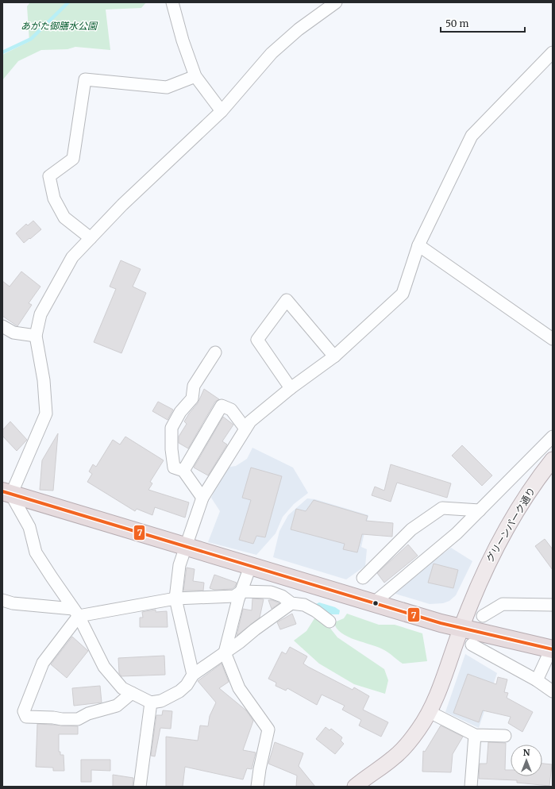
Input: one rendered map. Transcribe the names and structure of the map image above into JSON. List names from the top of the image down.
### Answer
{
  "streets": {
    "main road": ["グリーンパーク通り"]
  },
  "parks": ["あがた御膳水公園"],
  "lines": ["transit line 7"],
  "scale_bar": "50 m",
  "north": "top"
}
